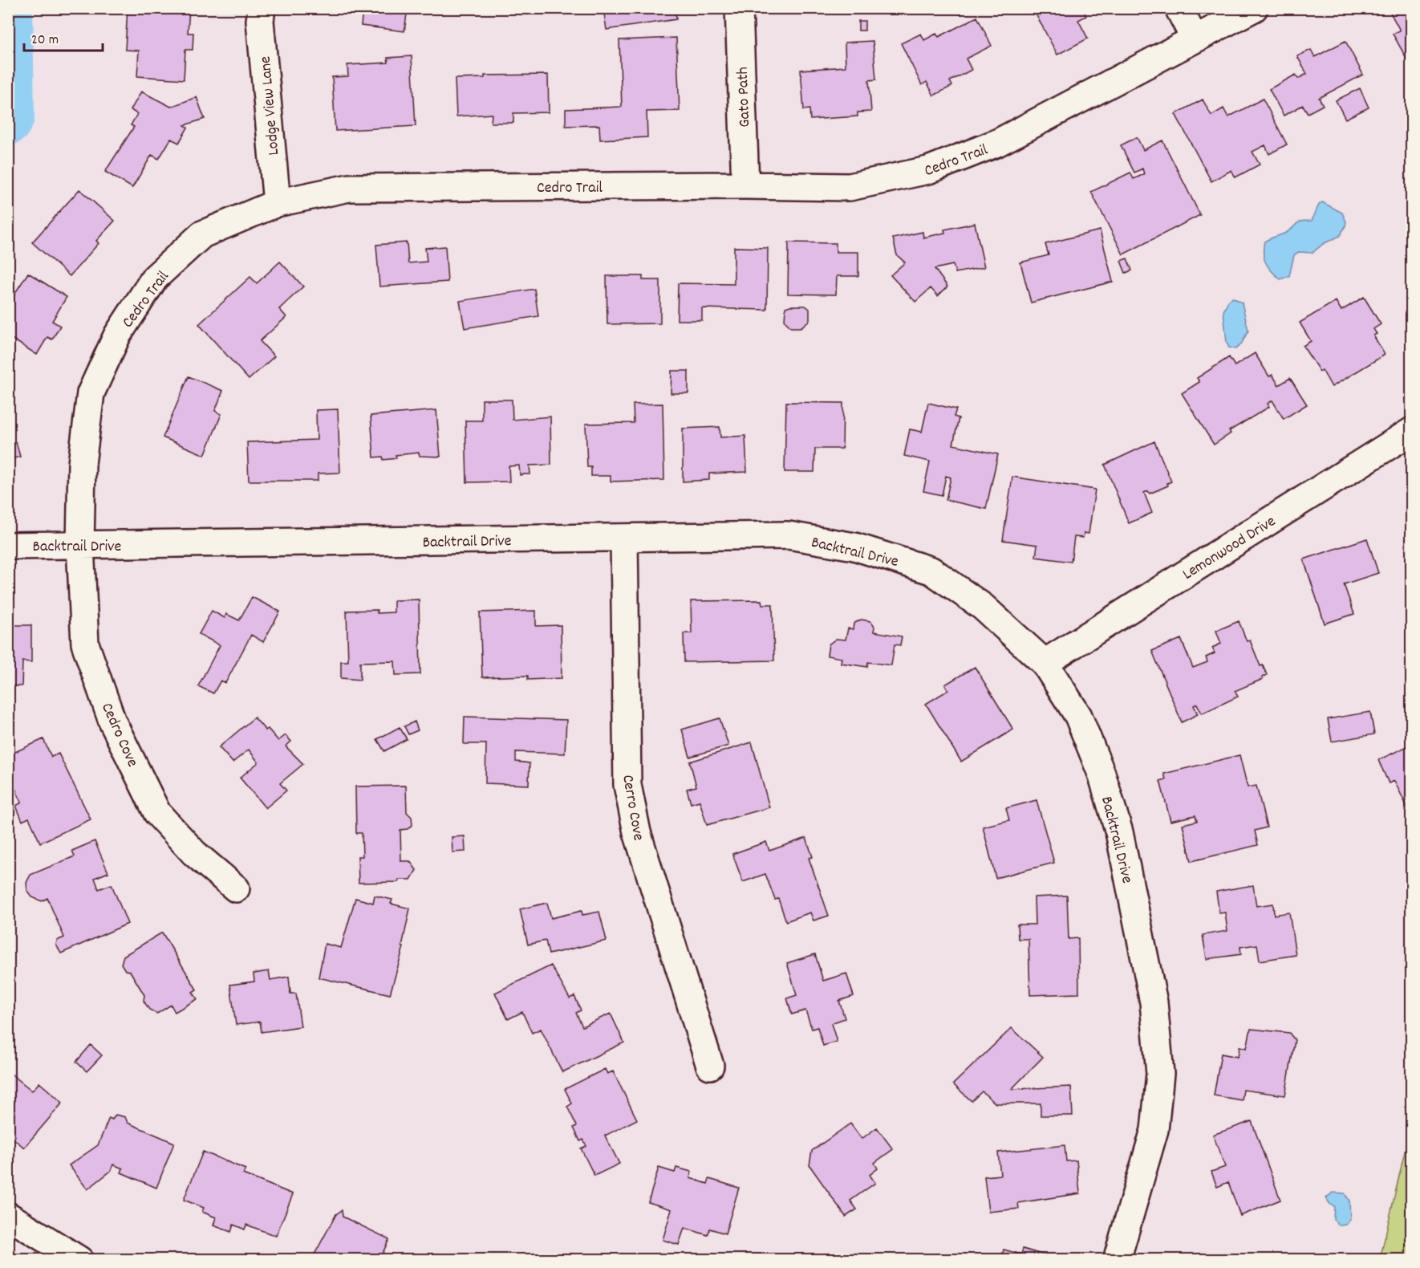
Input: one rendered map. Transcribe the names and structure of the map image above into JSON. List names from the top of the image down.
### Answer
{
  "streets": {
    "street": [
      "Gato Path",
      "Lodge View Lane",
      "Cedro Trail",
      "Backtrail Drive",
      "Lemonwood Drive",
      "Cedro Cove",
      "Cerro Cove"
    ]
  },
  "crossings": [
    ["Gato Path", "Cedro Trail"],
    ["Lodge View Lane", "Cedro Trail"],
    ["Cedro Trail", "Backtrail Drive"],
    ["Cedro Trail", "Cedro Cove"],
    ["Backtrail Drive", "Lemonwood Drive"],
    ["Backtrail Drive", "Cedro Cove"],
    ["Backtrail Drive", "Cerro Cove"]
  ],
  "scale_bar": "20 m"
}
